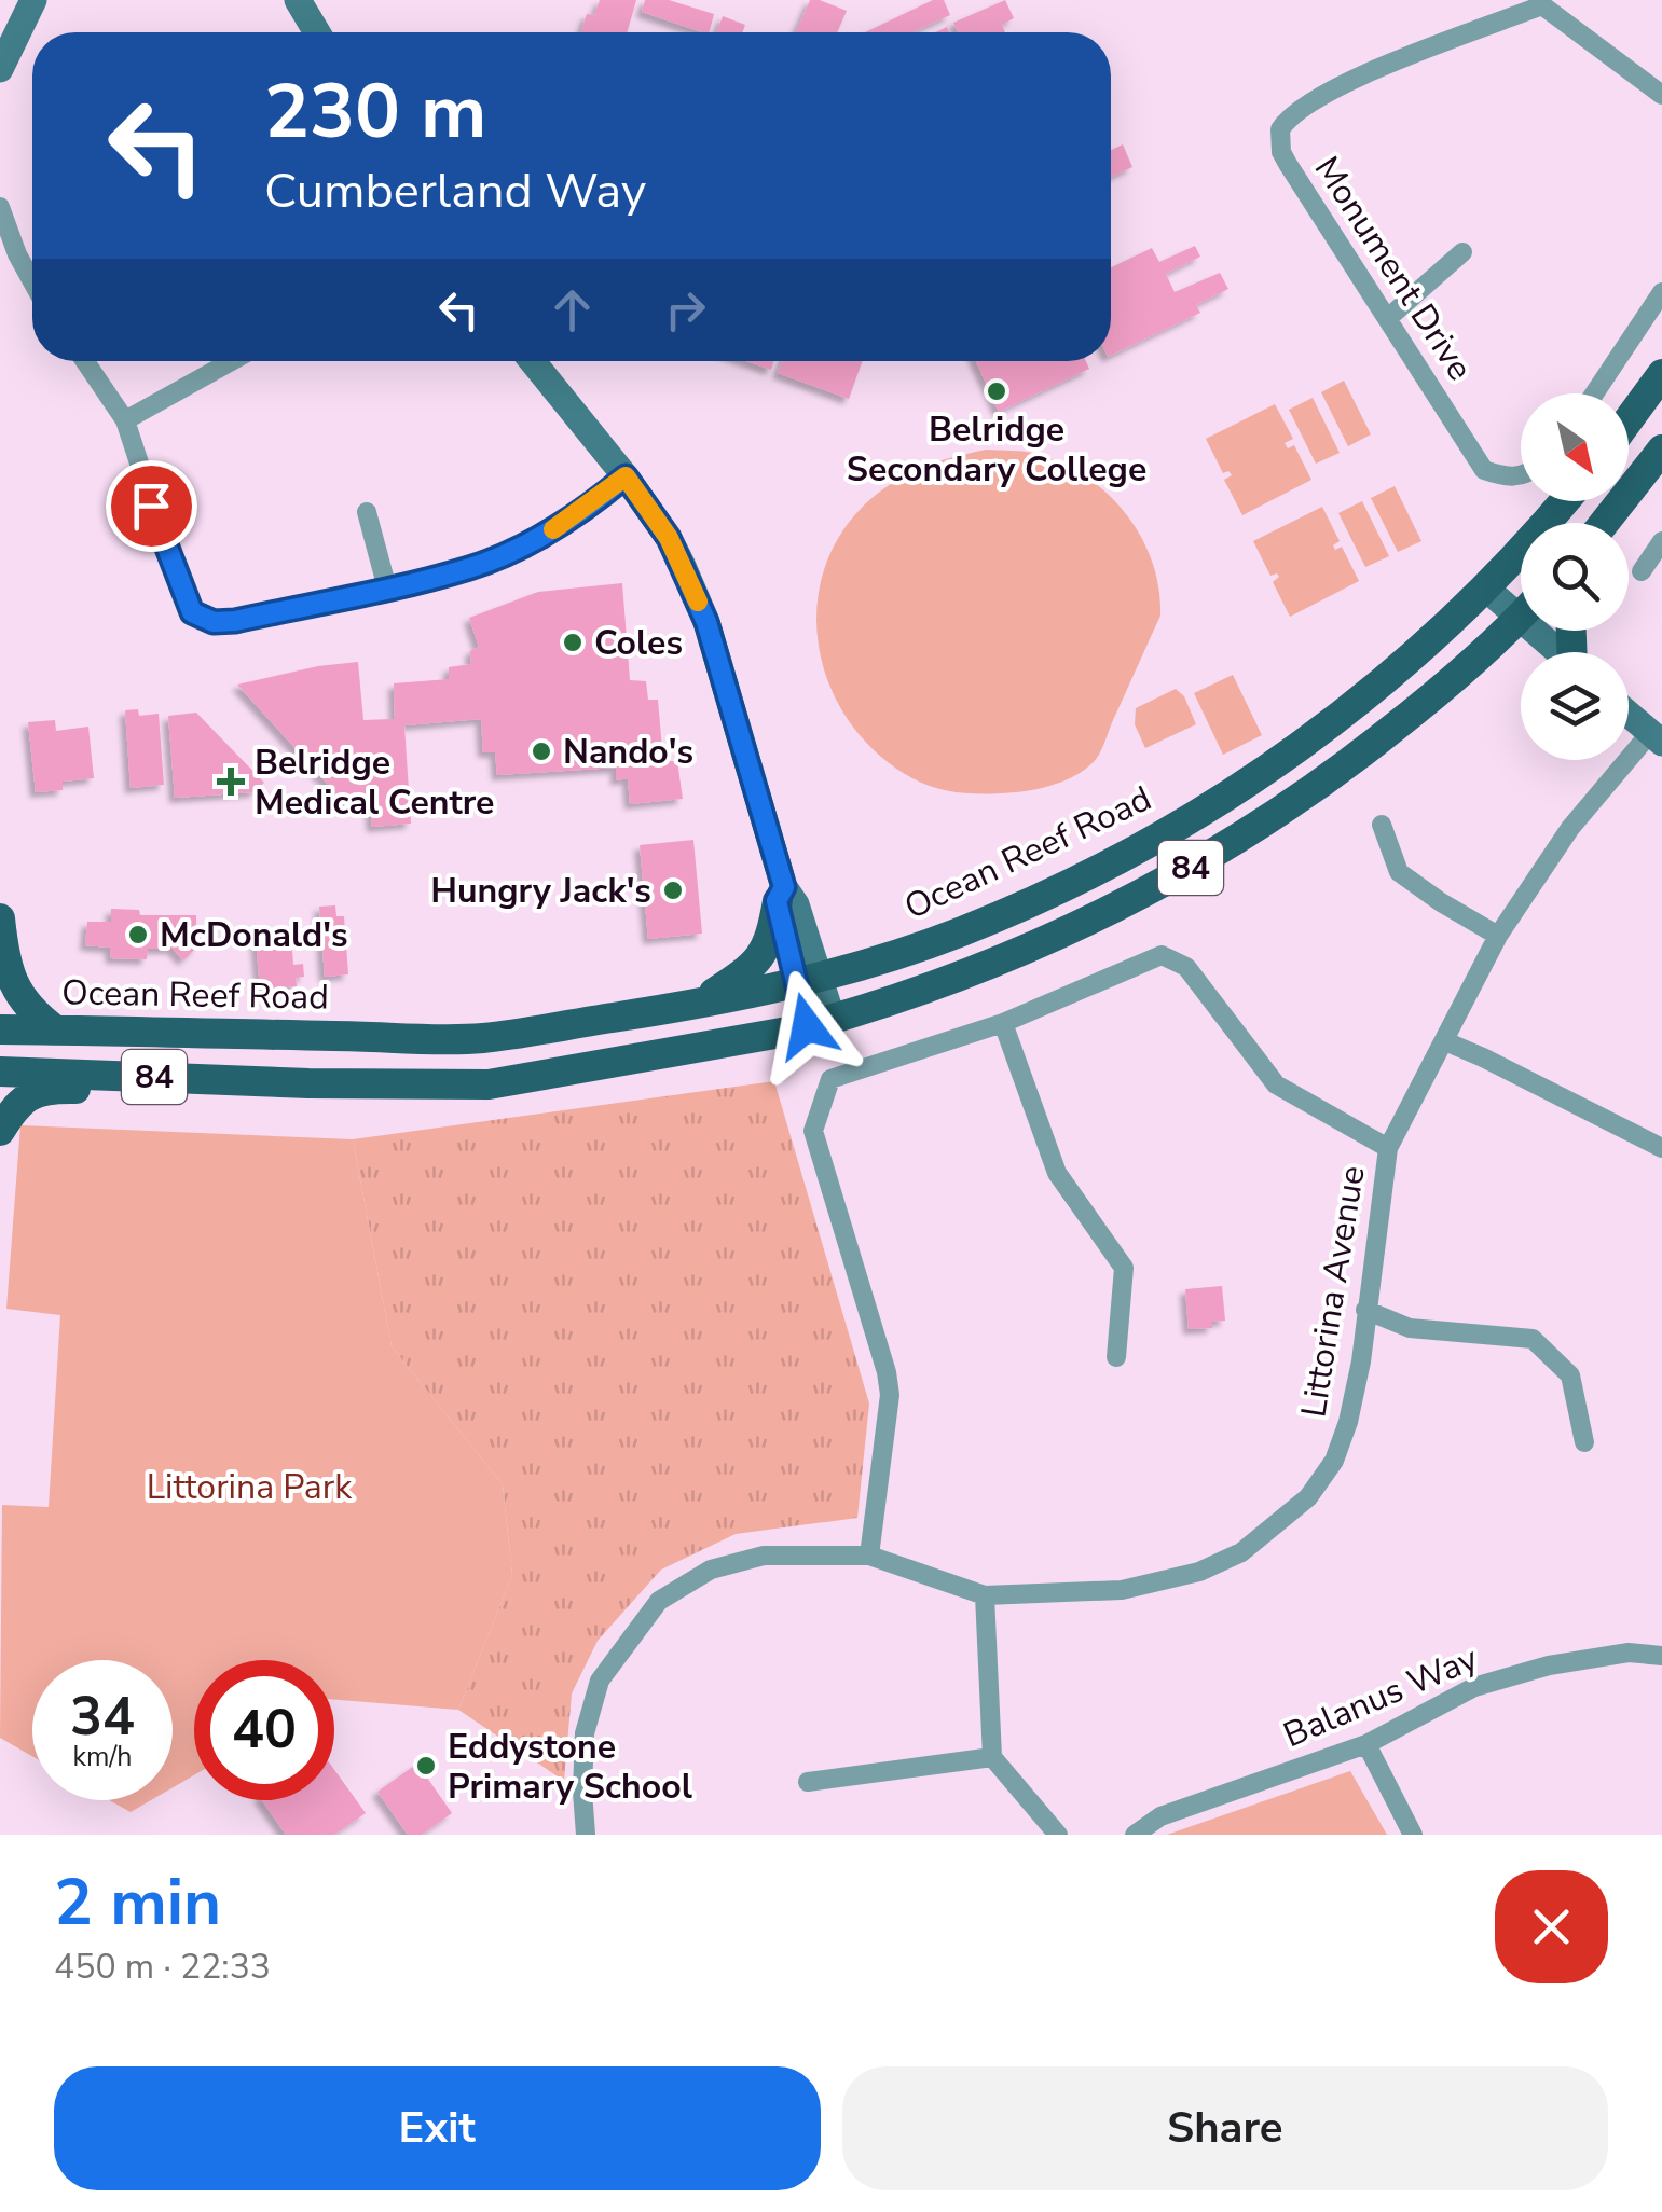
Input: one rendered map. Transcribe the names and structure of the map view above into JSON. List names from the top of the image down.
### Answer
{
  "streets": {
    "main road": ["Ocean Reef Road", "84"],
    "street": ["Monument Drive", "Littorina Avenue", "Balanus Way"]
  },
  "parks": ["Littorina Park"],
  "places": {
    "other": [
      "Belridge Secondary College",
      "Coles",
      "Nando's",
      "Hungry Jack's",
      "McDonald's",
      "Eddystone Primary School"
    ],
    "health": ["Belridge Medical Centre"]
  },
  "north": "bottom right",
  "page": {
    "turn": ["230 m", "Cumberland Way"],
    "speed": "34 km/h",
    "limit": "40",
    "heading": ["2 min", "450 m · 22:33"],
    "buttons": ["Exit", "Share"]
  }
}
